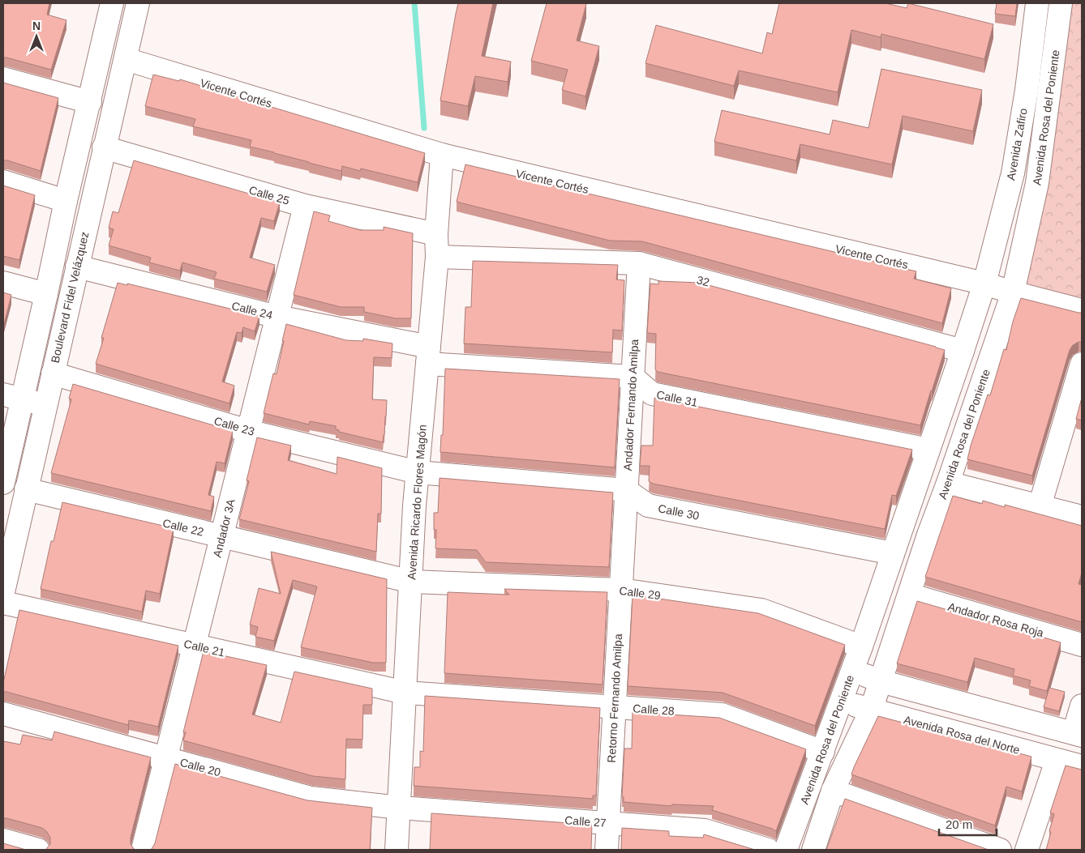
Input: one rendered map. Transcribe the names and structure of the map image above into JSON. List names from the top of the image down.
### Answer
{
  "streets": {
    "street": [
      "Vicente Cortés",
      "Avenida Rosa del Poniente",
      "Avenida Zafiro",
      "Calle 25",
      "32",
      "Boulevard Fidel Velázquez",
      "Calle 24",
      "Calle 31",
      "Andador Fernando Amilpa",
      "Calle 23",
      "Avenida Ricardo Flores Magón",
      "Calle 30",
      "Calle 22",
      "Andador 3A",
      "Calle 29",
      "Andador Rosa Roja",
      "Calle 21",
      "Retorno Fernando Amilpa",
      "Calle 28",
      "Avenida Rosa del Norte",
      "Calle 20",
      "Calle 27"
    ]
  },
  "crossings": [
    ["Vicente Cortés", "Avenida Rosa del Poniente"],
    ["Vicente Cortés", "Avenida Zafiro"],
    ["Vicente Cortés", "Boulevard Fidel Velázquez"],
    ["Vicente Cortés", "Avenida Ricardo Flores Magón"],
    ["Avenida Rosa del Poniente", "Avenida Zafiro"],
    ["Avenida Rosa del Poniente", "32"],
    ["Avenida Rosa del Poniente", "Calle 31"],
    ["Avenida Rosa del Poniente", "Calle 30"],
    ["Avenida Rosa del Poniente", "Calle 29"],
    ["Avenida Rosa del Poniente", "Andador Rosa Roja"],
    ["Avenida Rosa del Poniente", "Calle 28"],
    ["Avenida Rosa del Poniente", "Avenida Rosa del Norte"],
    ["Calle 25", "Boulevard Fidel Velázquez"],
    ["Calle 25", "Avenida Ricardo Flores Magón"],
    ["Calle 25", "Andador 3A"],
    ["32", "Andador Fernando Amilpa"],
    ["32", "Avenida Ricardo Flores Magón"],
    ["Boulevard Fidel Velázquez", "Calle 24"],
    ["Boulevard Fidel Velázquez", "Calle 23"],
    ["Boulevard Fidel Velázquez", "Calle 22"],
    ["Calle 24", "Avenida Ricardo Flores Magón"],
    ["Calle 24", "Andador 3A"],
    ["Calle 31", "Andador Fernando Amilpa"],
    ["Andador Fernando Amilpa", "Calle 30"],
    ["Andador Fernando Amilpa", "Retorno Fernando Amilpa"],
    ["Calle 23", "Avenida Ricardo Flores Magón"],
    ["Calle 23", "Calle 30"],
    ["Calle 23", "Andador 3A"],
    ["Avenida Ricardo Flores Magón", "Calle 30"],
    ["Avenida Ricardo Flores Magón", "Calle 22"],
    ["Avenida Ricardo Flores Magón", "Calle 29"],
    ["Avenida Ricardo Flores Magón", "Calle 21"],
    ["Avenida Ricardo Flores Magón", "Calle 28"],
    ["Avenida Ricardo Flores Magón", "Calle 20"],
    ["Avenida Ricardo Flores Magón", "Calle 27"],
    ["Calle 22", "Andador 3A"],
    ["Calle 22", "Calle 29"],
    ["Andador 3A", "Calle 21"],
    ["Andador 3A", "Calle 20"],
    ["Calle 29", "Retorno Fernando Amilpa"],
    ["Calle 21", "Calle 28"],
    ["Retorno Fernando Amilpa", "Calle 28"],
    ["Retorno Fernando Amilpa", "Calle 27"],
    ["Calle 20", "Calle 27"]
  ],
  "scale_bar": "20 m",
  "north": "top"
}
